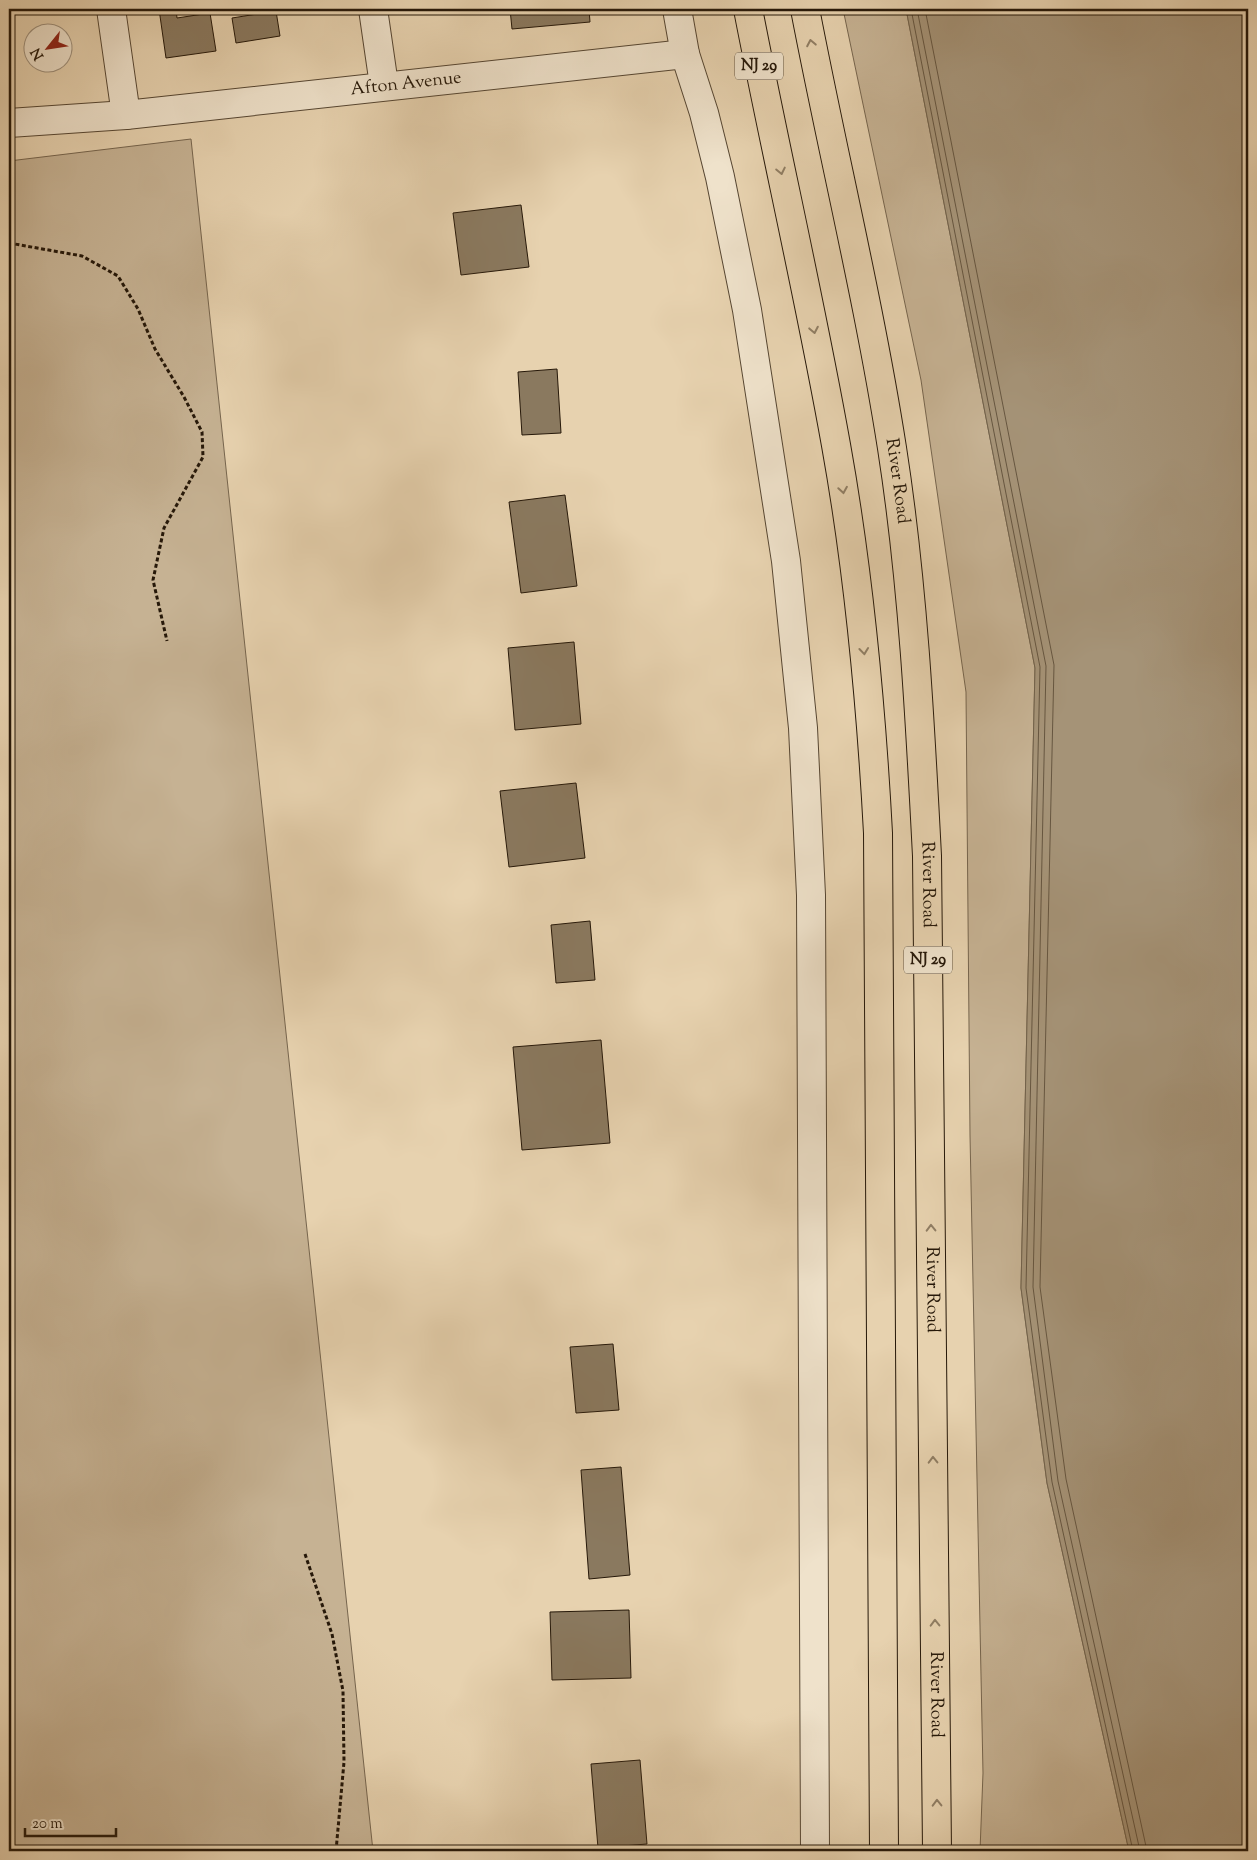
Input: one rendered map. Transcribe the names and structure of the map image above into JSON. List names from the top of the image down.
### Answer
{
  "streets": {
    "highway": ["NJ 29", "River Road"],
    "street": ["Afton Avenue"]
  },
  "scale_bar": "20 m",
  "north": "bottom left"
}
